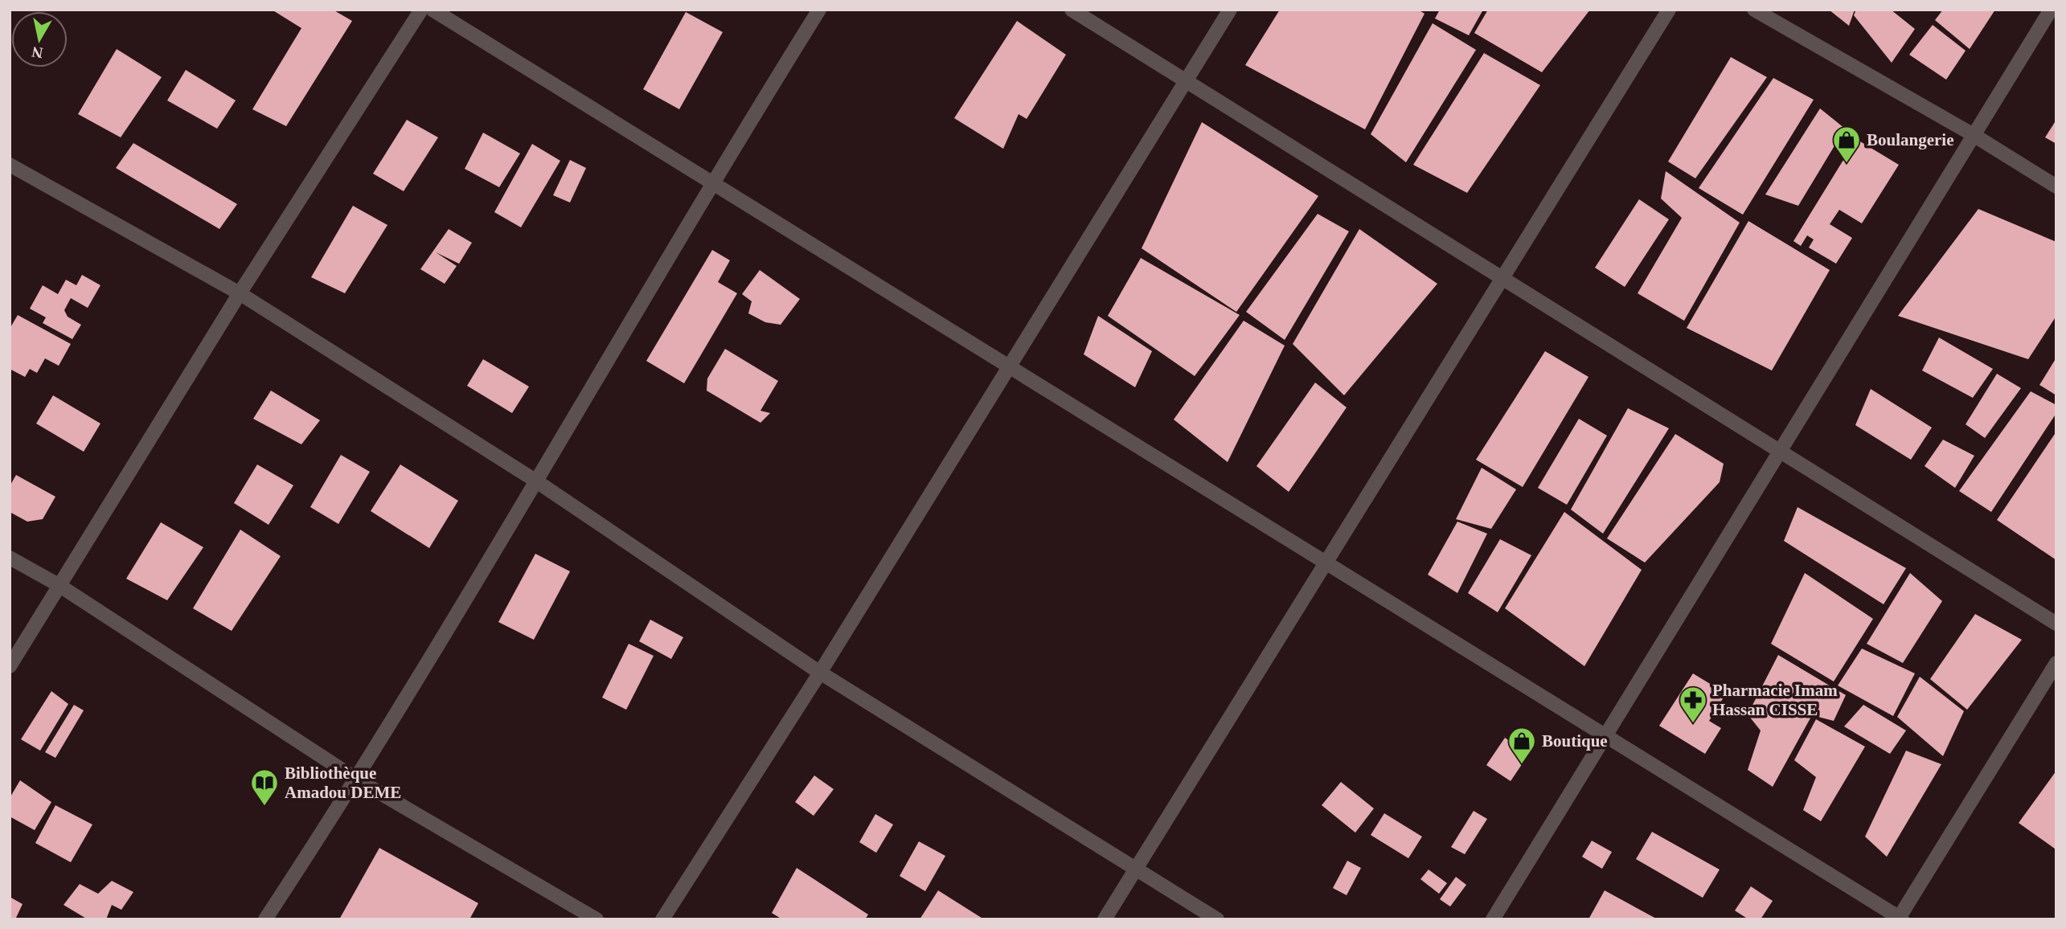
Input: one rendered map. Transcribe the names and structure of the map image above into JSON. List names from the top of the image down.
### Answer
{
  "places": {
    "shop": ["Boulangerie", "Boutique"],
    "pharmacy": ["Pharmacie Imam Hassan CISSE"],
    "library": ["Bibliothèque Amadou DEME"]
  },
  "north": "bottom"
}
